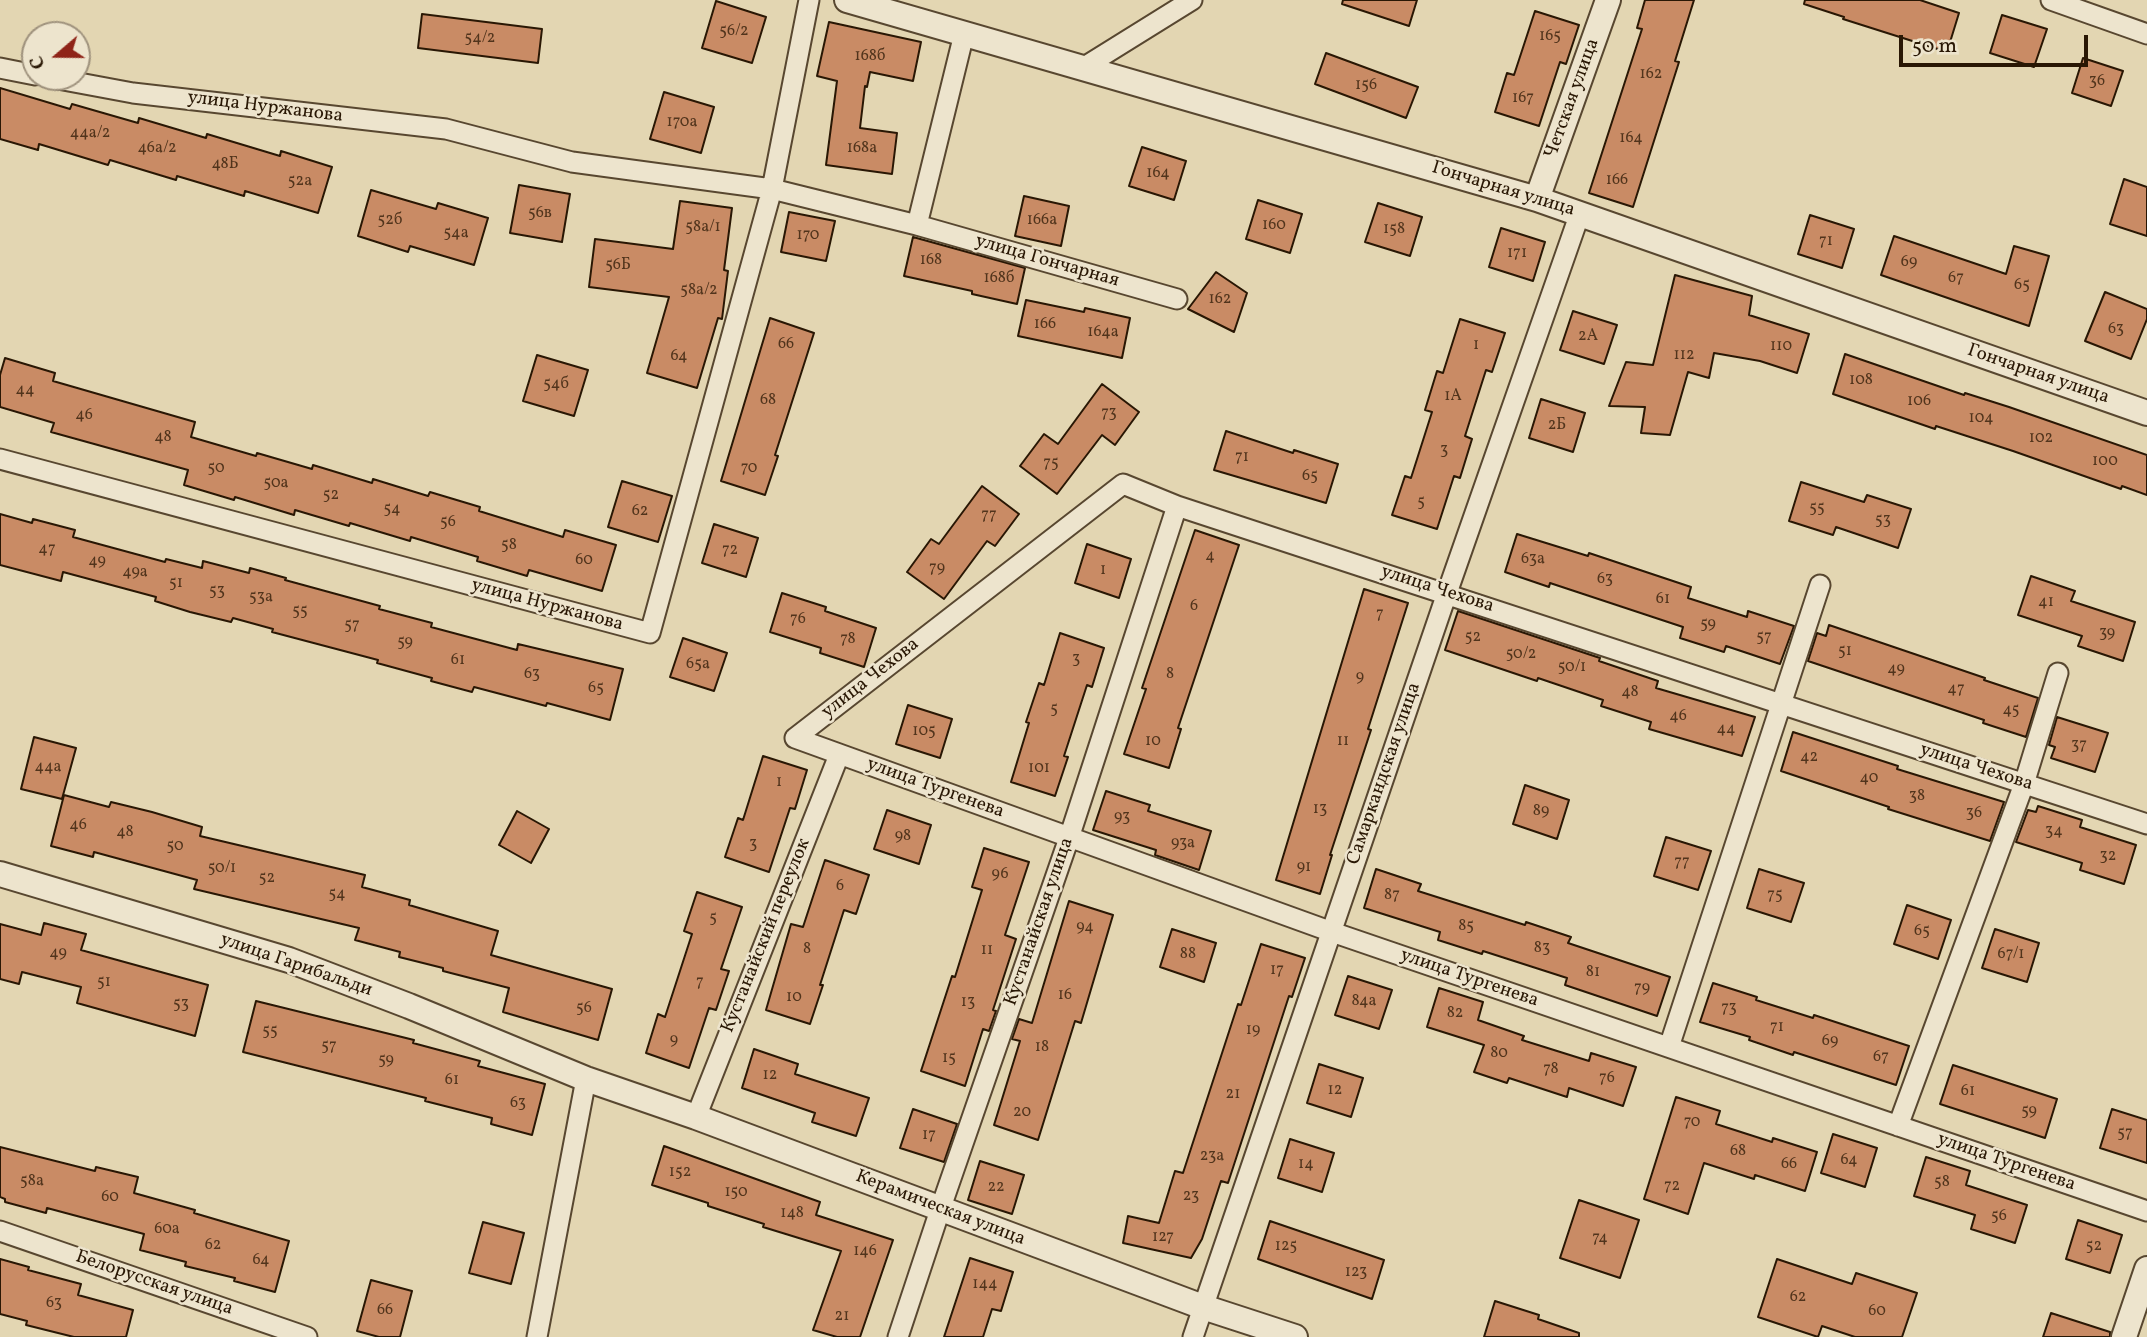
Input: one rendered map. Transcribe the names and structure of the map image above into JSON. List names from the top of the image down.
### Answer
{
  "streets": {
    "street": [
      "Четская улица",
      "улица Нуржанова",
      "Гончарная улица",
      "улица Гончарная",
      "улица Чехова",
      "Самаркандская улица",
      "улица Тургенева",
      "Кустанайская улица",
      "Кустанайский переулок",
      "улица Гарибальди",
      "Керамическая улица",
      "Белорусская улица"
    ]
  },
  "crossings": [
    ["Четская улица", "Гончарная улица"],
    ["улица Нуржанова", "улица Гончарная"],
    ["Гончарная улица", "Самаркандская улица"],
    ["улица Чехова", "Самаркандская улица"],
    ["улица Чехова", "улица Тургенева"],
    ["улица Чехова", "Кустанайская улица"],
    ["Самаркандская улица", "улица Тургенева"],
    ["Самаркандская улица", "Керамическая улица"],
    ["улица Тургенева", "Кустанайская улица"],
    ["улица Тургенева", "Кустанайский переулок"],
    ["Кустанайская улица", "Керамическая улица"],
    ["Кустанайский переулок", "Керамическая улица"],
    ["улица Гарибальди", "Керамическая улица"]
  ],
  "house_numbers": [
    "56/2",
    "165",
    "54/2",
    "168б",
    "162",
    "36",
    "156",
    "167",
    "170а",
    "44а/2",
    "164",
    "46а/2",
    "168а",
    "48Б",
    "164",
    "166",
    "52а",
    "56в",
    "52б",
    "166а",
    "160",
    "58а/1",
    "158",
    "54а",
    "170",
    "71",
    "171",
    "168",
    "69",
    "56Б",
    "168б",
    "67",
    "65",
    "58а/2",
    "162",
    "166",
    "63",
    "164а",
    "2А",
    "66",
    "1",
    "110",
    "112",
    "64",
    "108",
    "54б",
    "44",
    "1А",
    "68",
    "106",
    "73",
    "46",
    "104",
    "2Б",
    "48",
    "102",
    "3",
    "71",
    "100",
    "75",
    "50",
    "70",
    "65",
    "50а",
    "52",
    "5",
    "55",
    "54",
    "62",
    "77",
    "53",
    "56",
    "58",
    "47",
    "72",
    "4",
    "63а",
    "60",
    "49",
    "79",
    "1",
    "49а",
    "63",
    "51",
    "53",
    "53а",
    "61",
    "41",
    "6",
    "55",
    "7",
    "76",
    "59",
    "57",
    "39",
    "52",
    "57",
    "78",
    "59",
    "51",
    "50/2",
    "3",
    "61",
    "65а",
    "50/1",
    "49",
    "63",
    "8",
    "9",
    "65",
    "47",
    "48",
    "5",
    "45",
    "46",
    "44",
    "105",
    "10",
    "11",
    "37",
    "42",
    "44а",
    "101",
    "40",
    "1",
    "38",
    "13",
    "89",
    "36",
    "93",
    "46",
    "34",
    "48",
    "98",
    "93а",
    "3",
    "50",
    "32",
    "77",
    "91",
    "50/1",
    "96",
    "52",
    "6",
    "54",
    "87",
    "75",
    "5",
    "85",
    "94",
    "65",
    "83",
    "8",
    "11",
    "49",
    "88",
    "67/1",
    "17",
    "81",
    "51",
    "7",
    "79",
    "16",
    "10",
    "84а",
    "13",
    "53",
    "56",
    "73",
    "82",
    "71",
    "19",
    "55",
    "9",
    "69",
    "57",
    "18",
    "80",
    "67",
    "15",
    "59",
    "78",
    "12",
    "76",
    "61",
    "12",
    "61",
    "21",
    "63",
    "59",
    "20",
    "70",
    "57",
    "17",
    "68",
    "23а",
    "64",
    "14",
    "66",
    "152",
    "58а",
    "58",
    "72",
    "22",
    "150",
    "23",
    "60",
    "148",
    "56",
    "60а",
    "127",
    "74",
    "62",
    "125",
    "52",
    "146",
    "64",
    "123",
    "144",
    "62",
    "63",
    "66",
    "60",
    "21"
  ],
  "scale_bar": "50 m",
  "north": "left"
}
